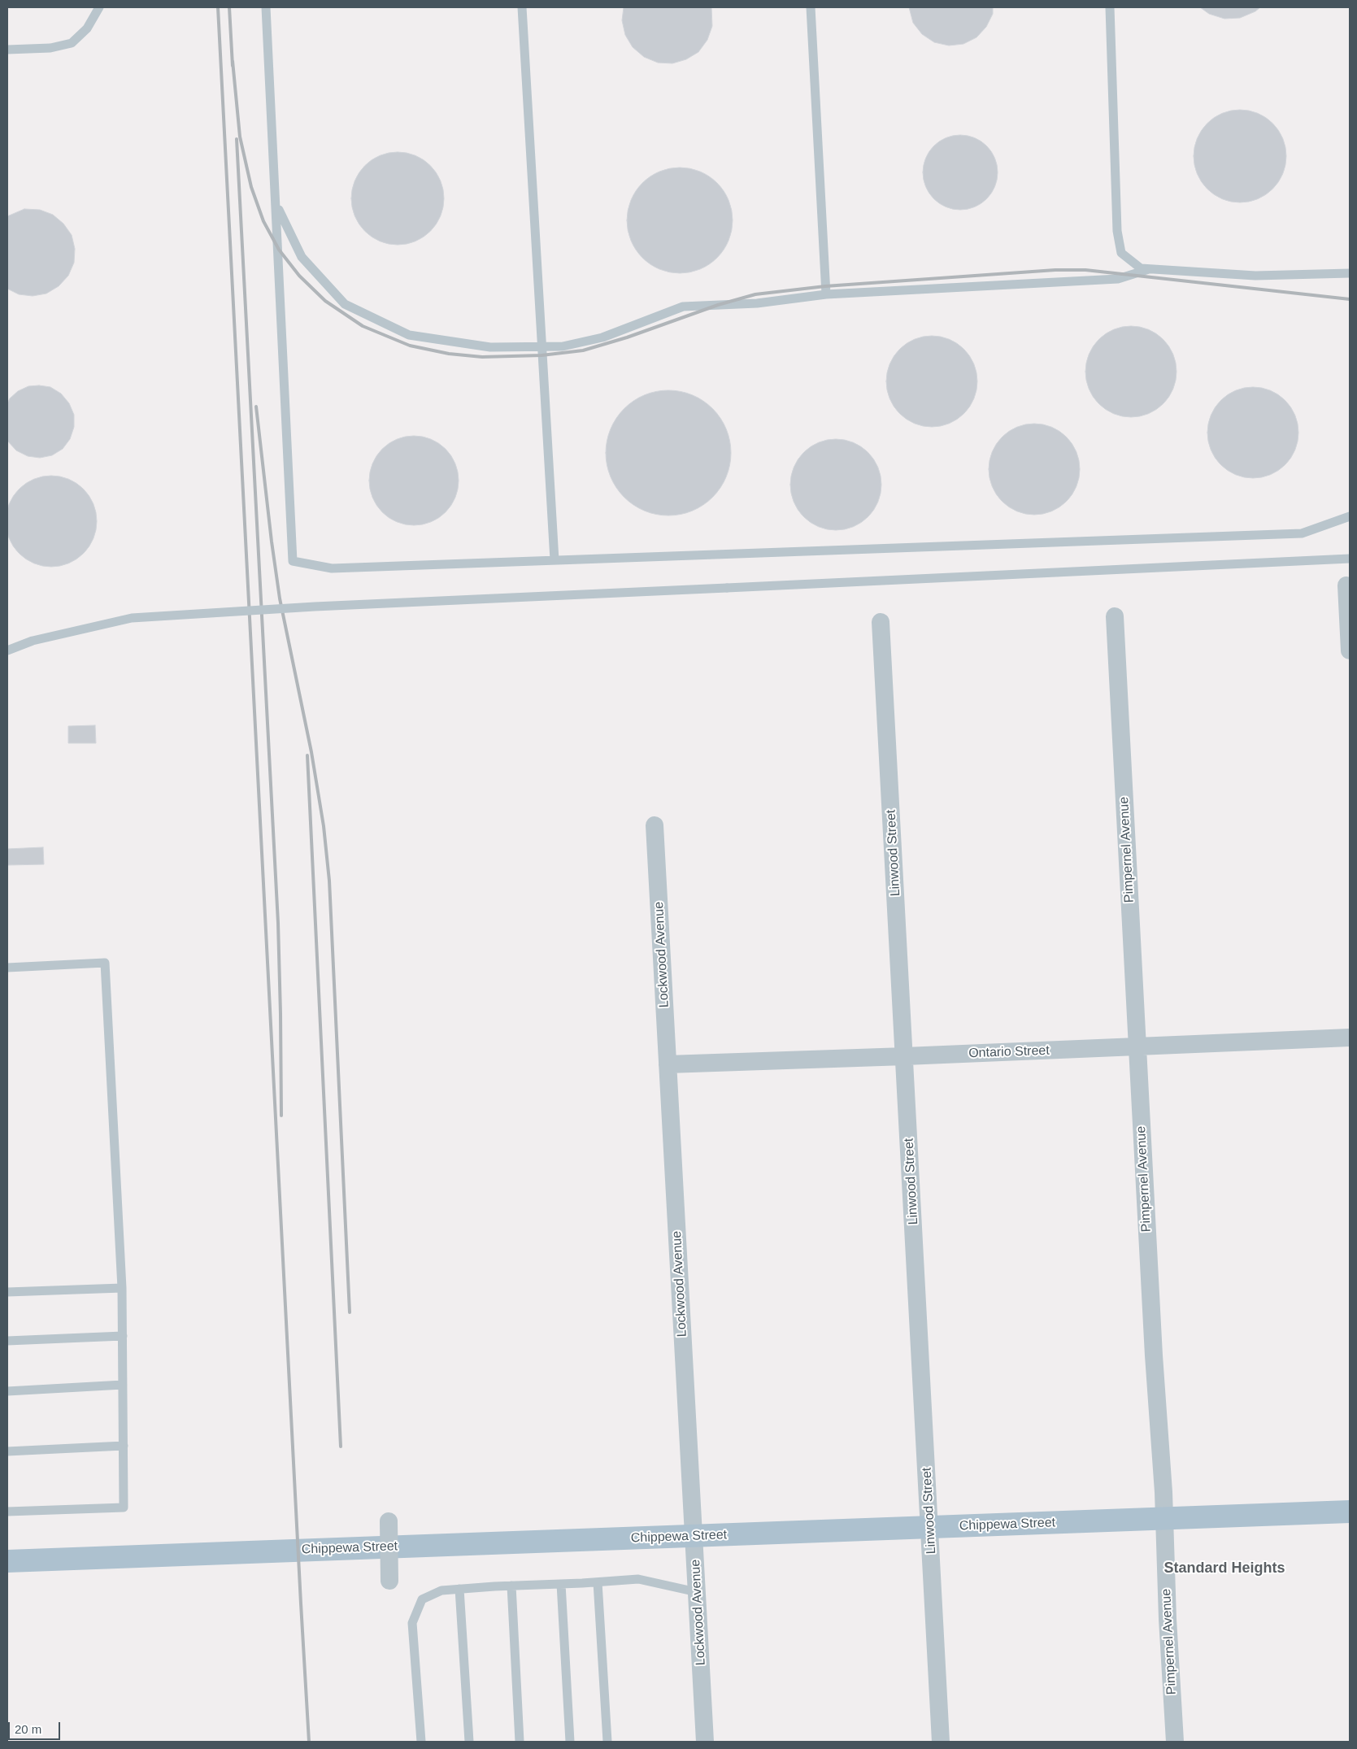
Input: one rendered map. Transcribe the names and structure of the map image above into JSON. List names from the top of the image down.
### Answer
{
  "streets": {
    "main road": ["Chippewa Street"],
    "street": [
      "Pimpernel Avenue",
      "Linwood Street",
      "Lockwood Avenue",
      "Ontario Street"
    ]
  },
  "crossings": [
    ["Pimpernel Avenue", "Ontario Street"],
    ["Pimpernel Avenue", "Chippewa Street"],
    ["Linwood Street", "Ontario Street"],
    ["Linwood Street", "Chippewa Street"],
    ["Lockwood Avenue", "Ontario Street"],
    ["Lockwood Avenue", "Chippewa Street"]
  ],
  "districts": ["Standard Heights"],
  "scale_bar": "20 m"
}
